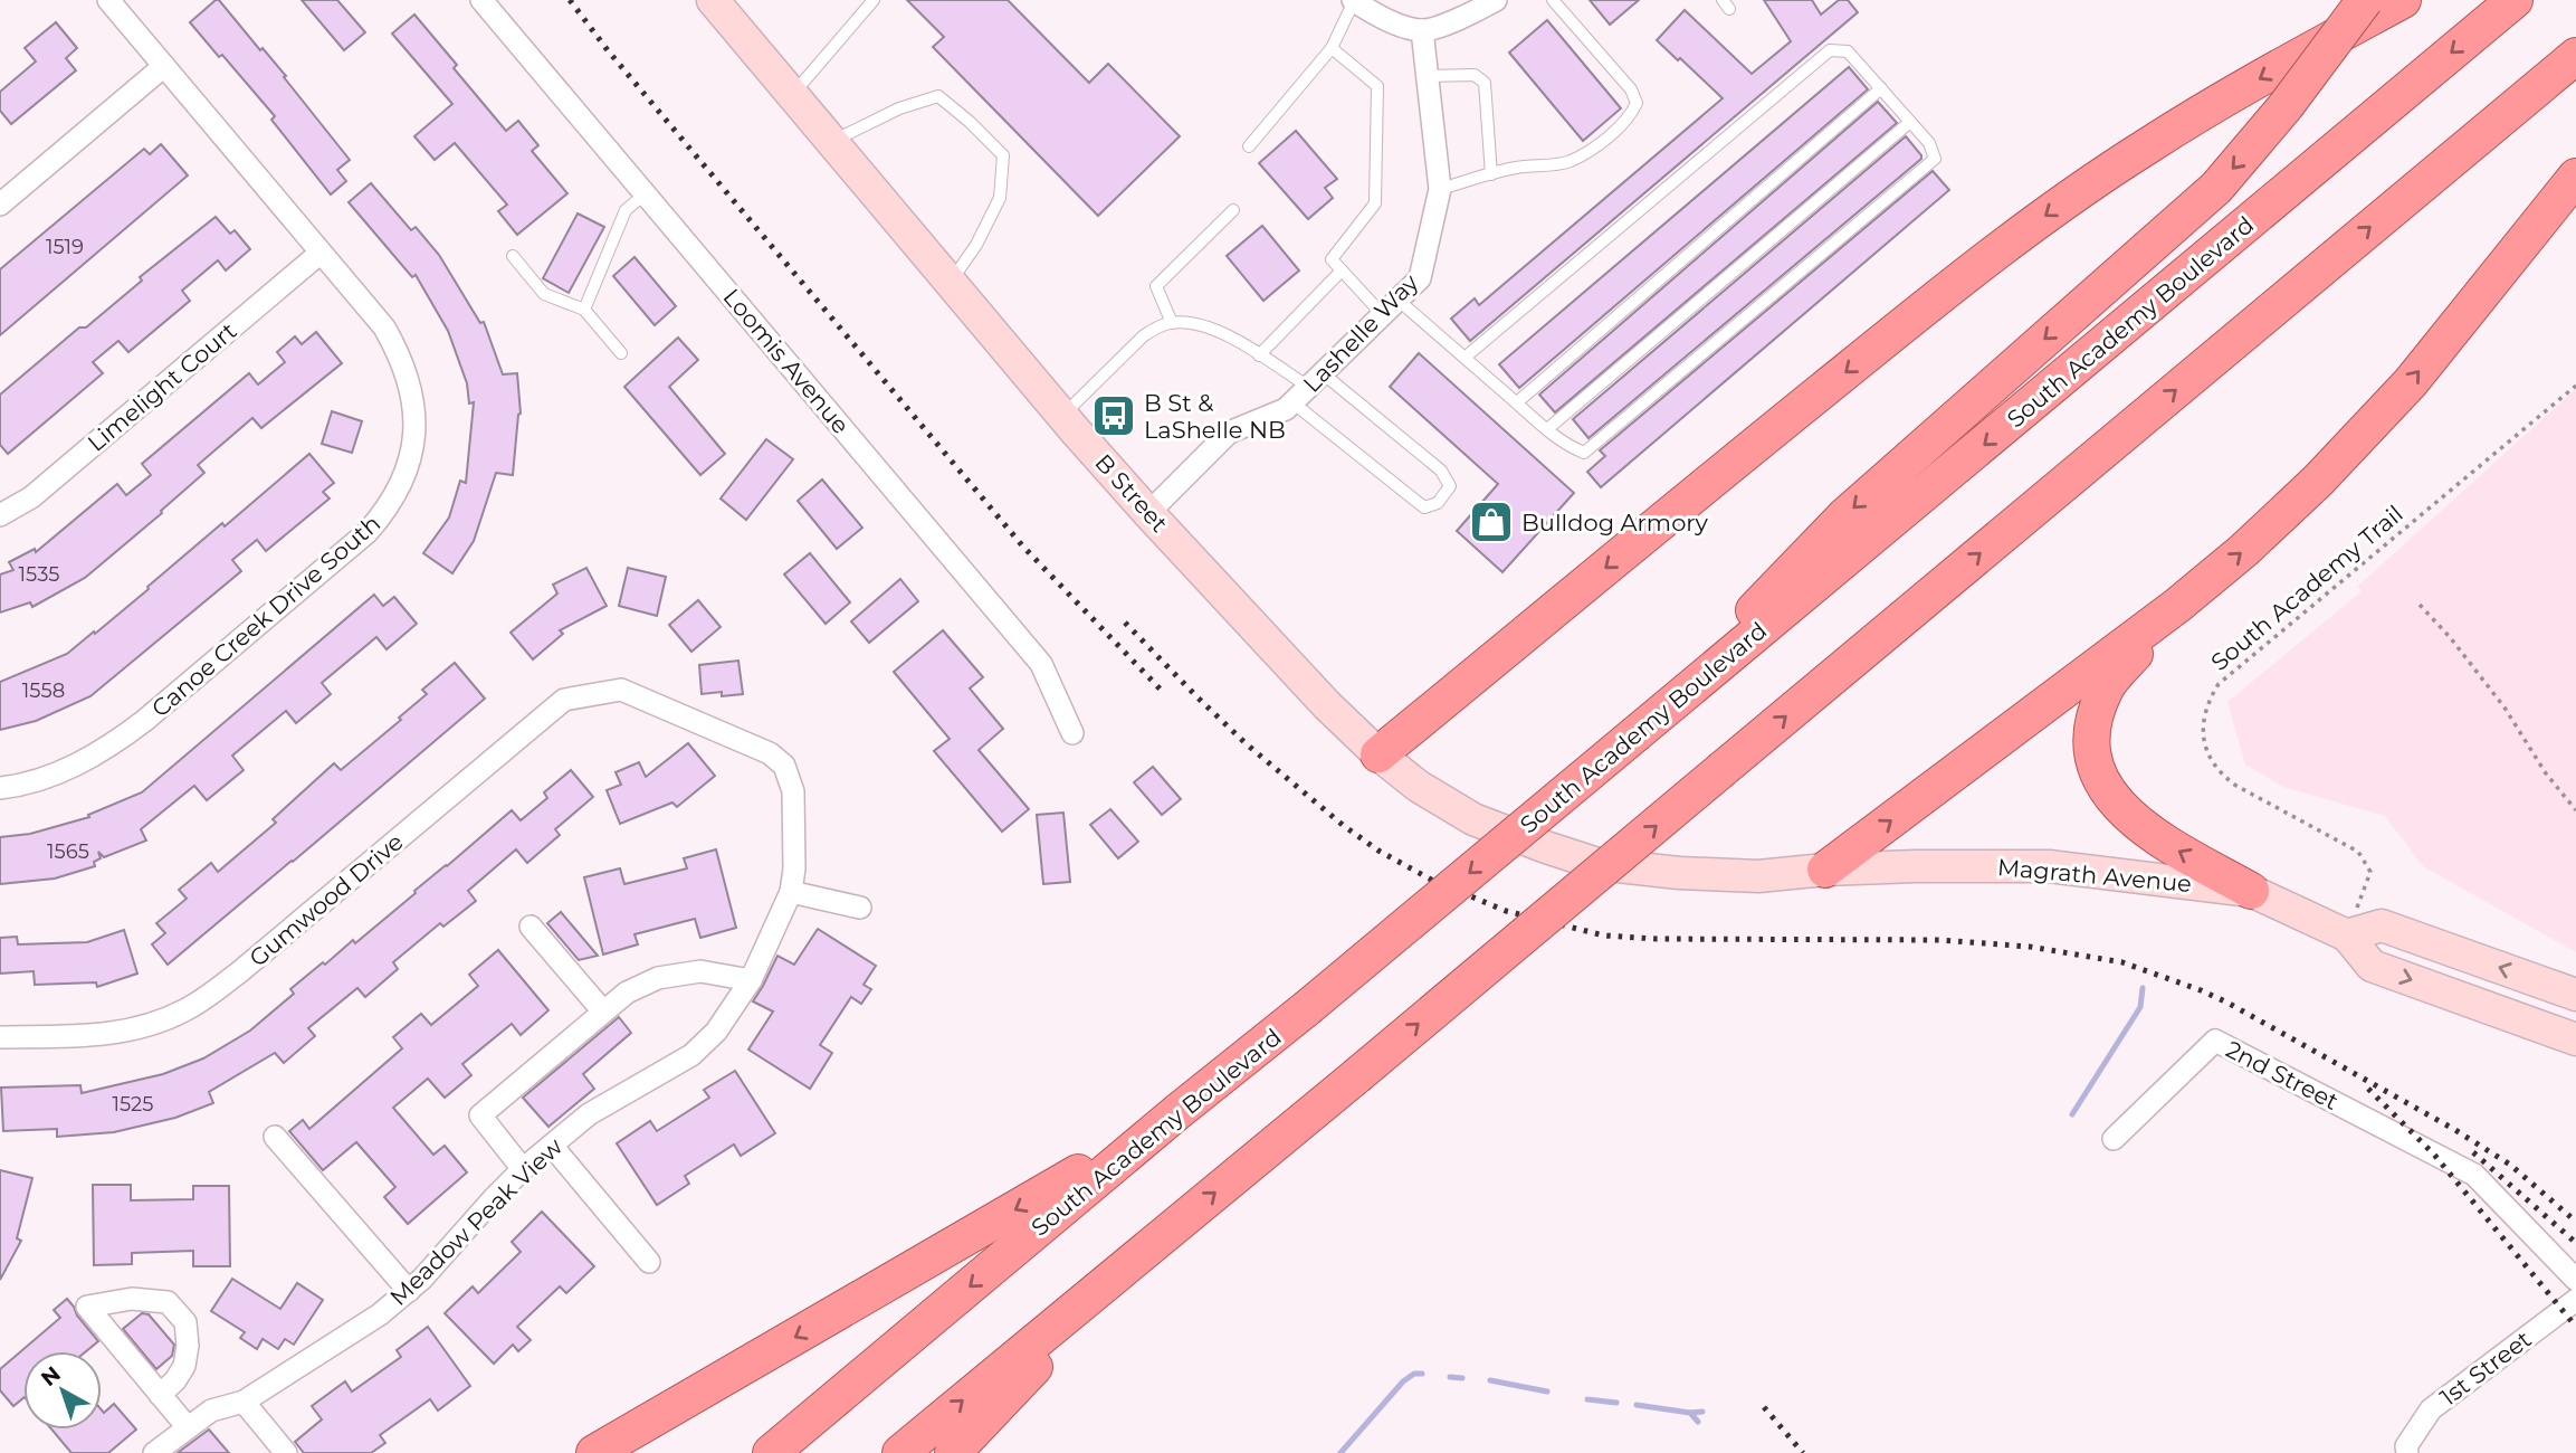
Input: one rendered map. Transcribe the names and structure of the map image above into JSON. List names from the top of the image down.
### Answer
{
  "streets": {
    "highway": ["South Academy Boulevard"],
    "main road": ["B Street", "Magrath Avenue"],
    "street": [
      "Lashelle Way",
      "Loomis Avenue",
      "Limelight Court",
      "Canoe Creek Drive South",
      "Gumwood Drive",
      "2nd Street",
      "Meadow Peak View",
      "1st Street"
    ],
    "path": ["South Academy Trail"]
  },
  "crossings": [
    ["Lashelle Way", "B Street"],
    ["Limelight Court", "Canoe Creek Drive South"],
    ["B Street", "Magrath Avenue"],
    ["South Academy Trail", "Magrath Avenue"],
    ["Gumwood Drive", "Meadow Peak View"]
  ],
  "places": {
    "bus stop": ["B St & LaShelle NB"],
    "shop": ["Bulldog Armory"]
  },
  "house_numbers": [
    "1519",
    "1535",
    "1558",
    "1565",
    "1525"
  ],
  "north": "top left"
}
